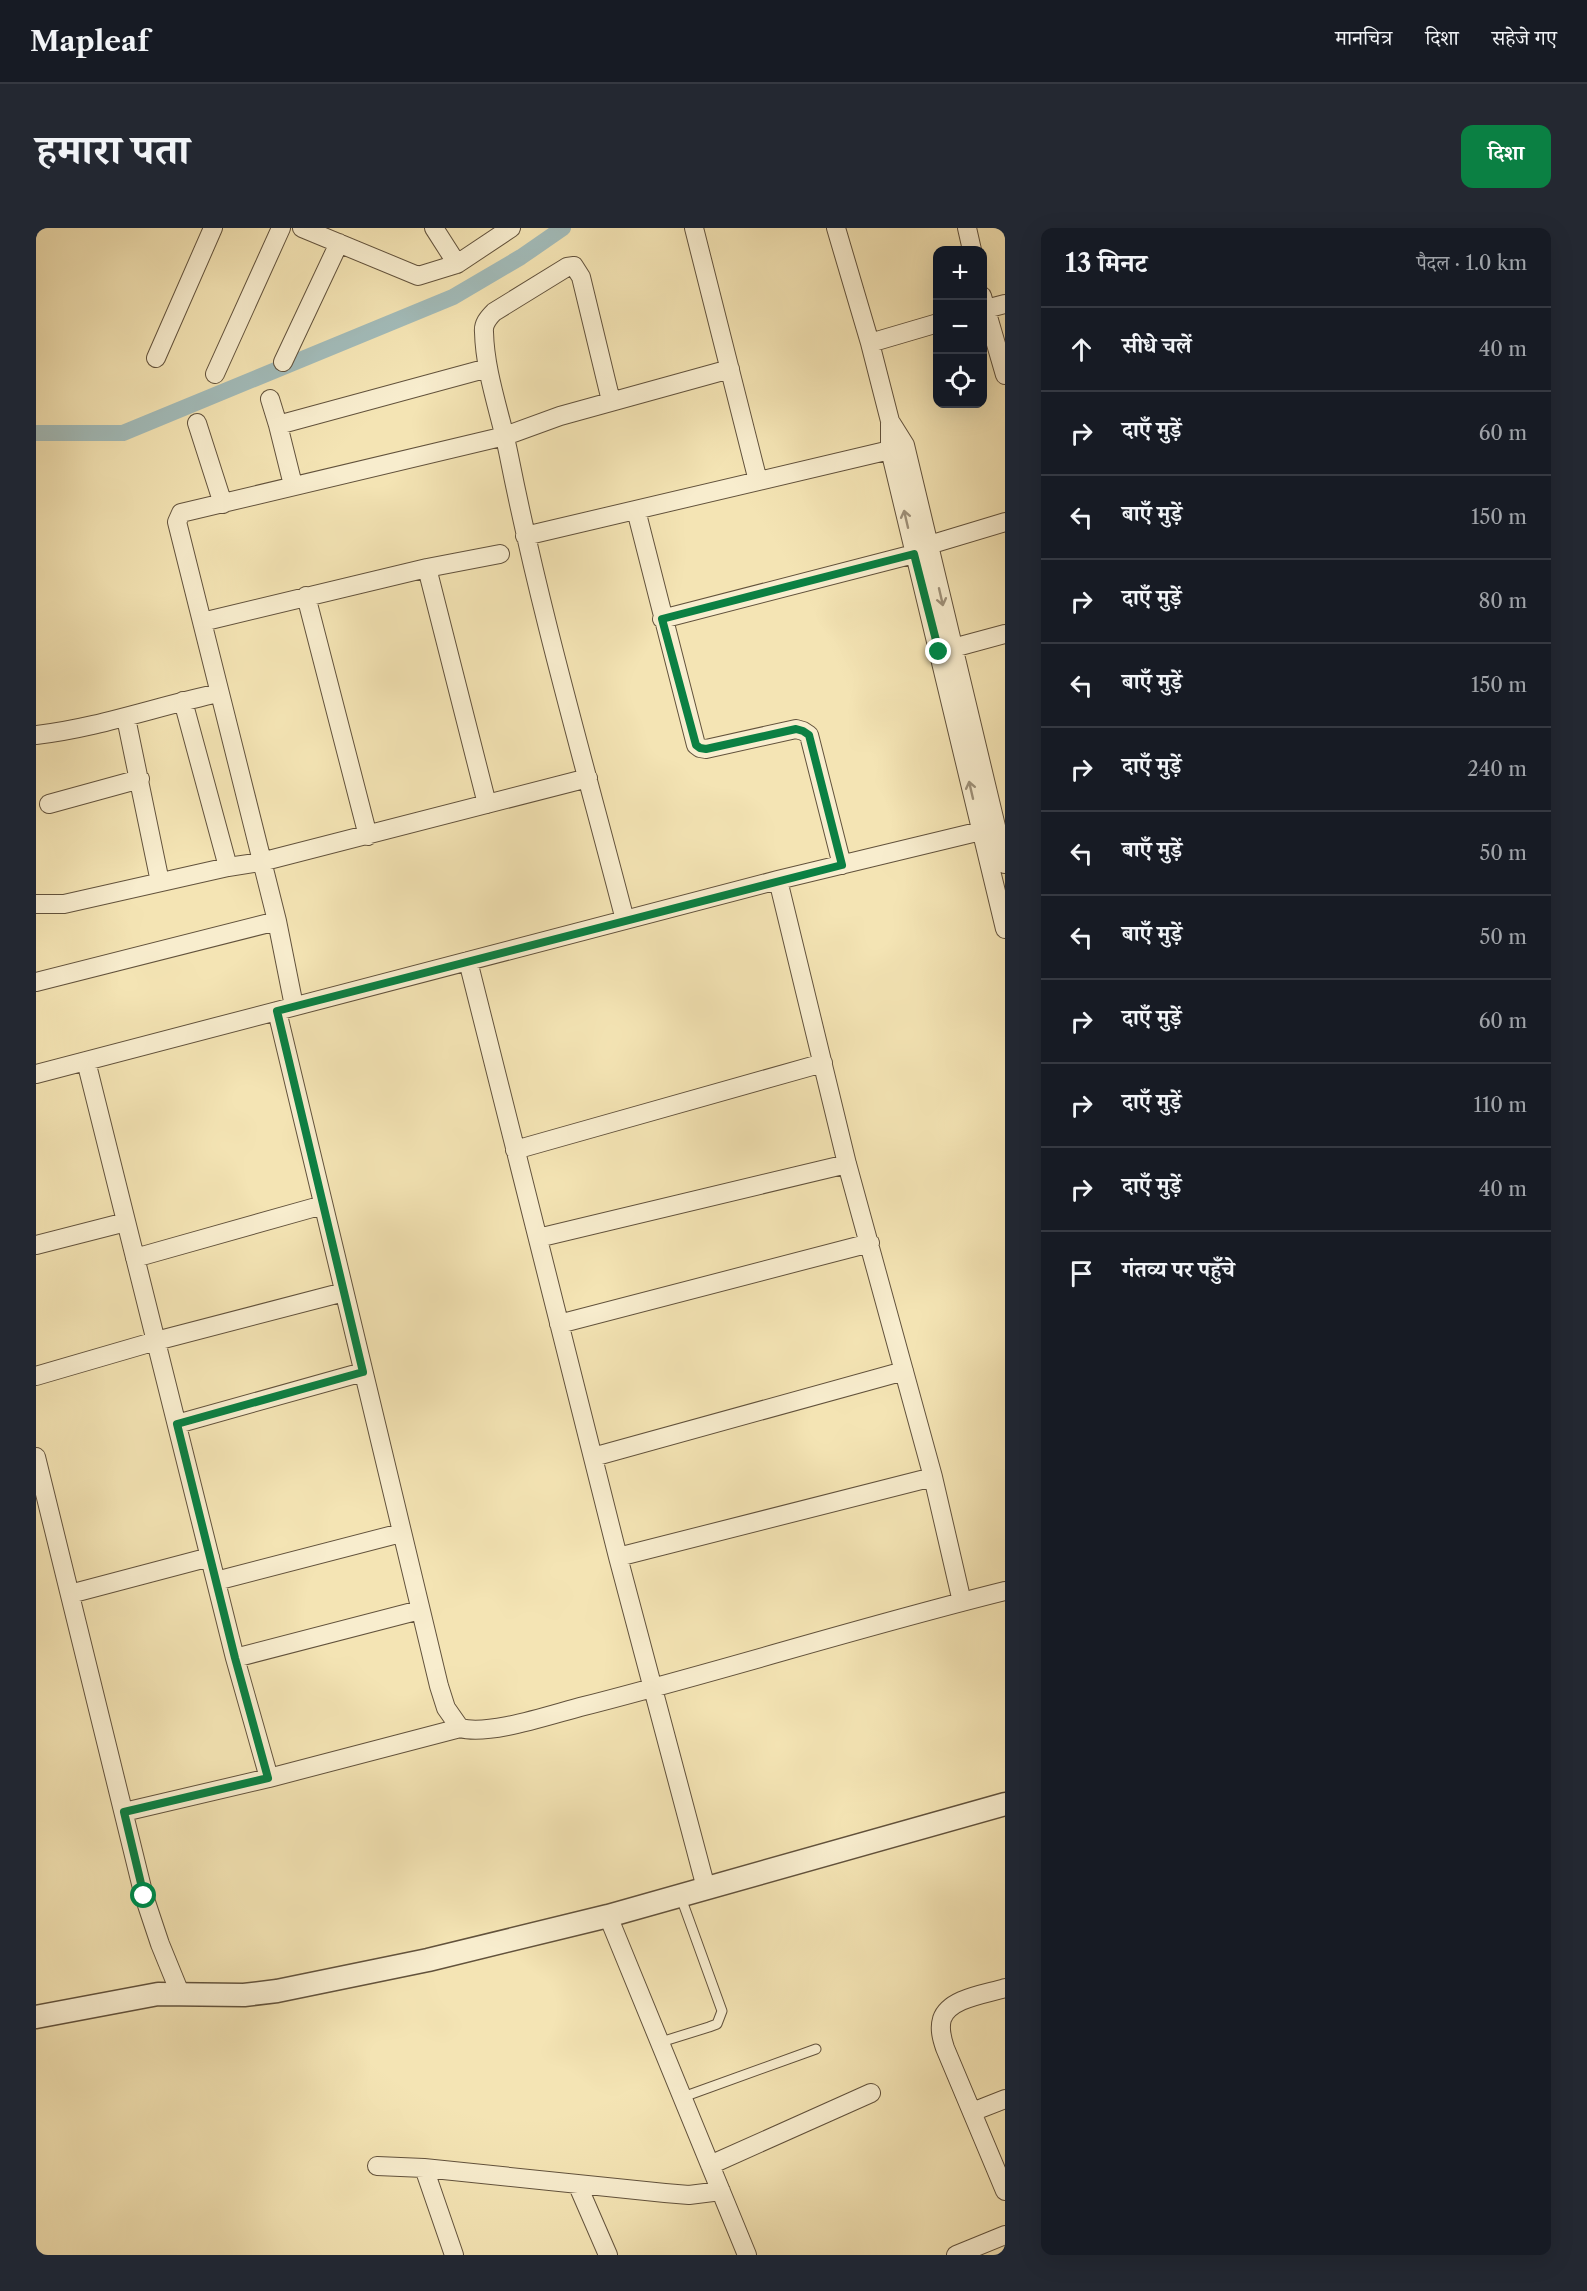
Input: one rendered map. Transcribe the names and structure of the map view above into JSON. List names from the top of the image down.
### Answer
{
  "page": {
    "header": "Mapleaf",
    "nav": ["मानचित्र", "दिशा", "सहेजे गए"],
    "title": "हमारा पता",
    "buttons": "दिशा",
    "heading": ["13 मिनट", "पैदल · 1.0 km"],
    "map_buttons": ["+", "−"],
    "list": [
      ["सीधे चलें", "40 m"],
      ["दाएँ मुड़ें", "60 m"],
      ["बाएँ मुड़ें", "150 m"],
      ["दाएँ मुड़ें", "80 m"],
      ["बाएँ मुड़ें", "150 m"],
      ["दाएँ मुड़ें", "240 m"],
      ["बाएँ मुड़ें", "50 m"],
      ["बाएँ मुड़ें", "50 m"],
      ["दाएँ मुड़ें", "60 m"],
      ["दाएँ मुड़ें", "110 m"],
      ["दाएँ मुड़ें", "40 m"],
      "गंतव्य पर पहुँचे"
    ]
  }
}
